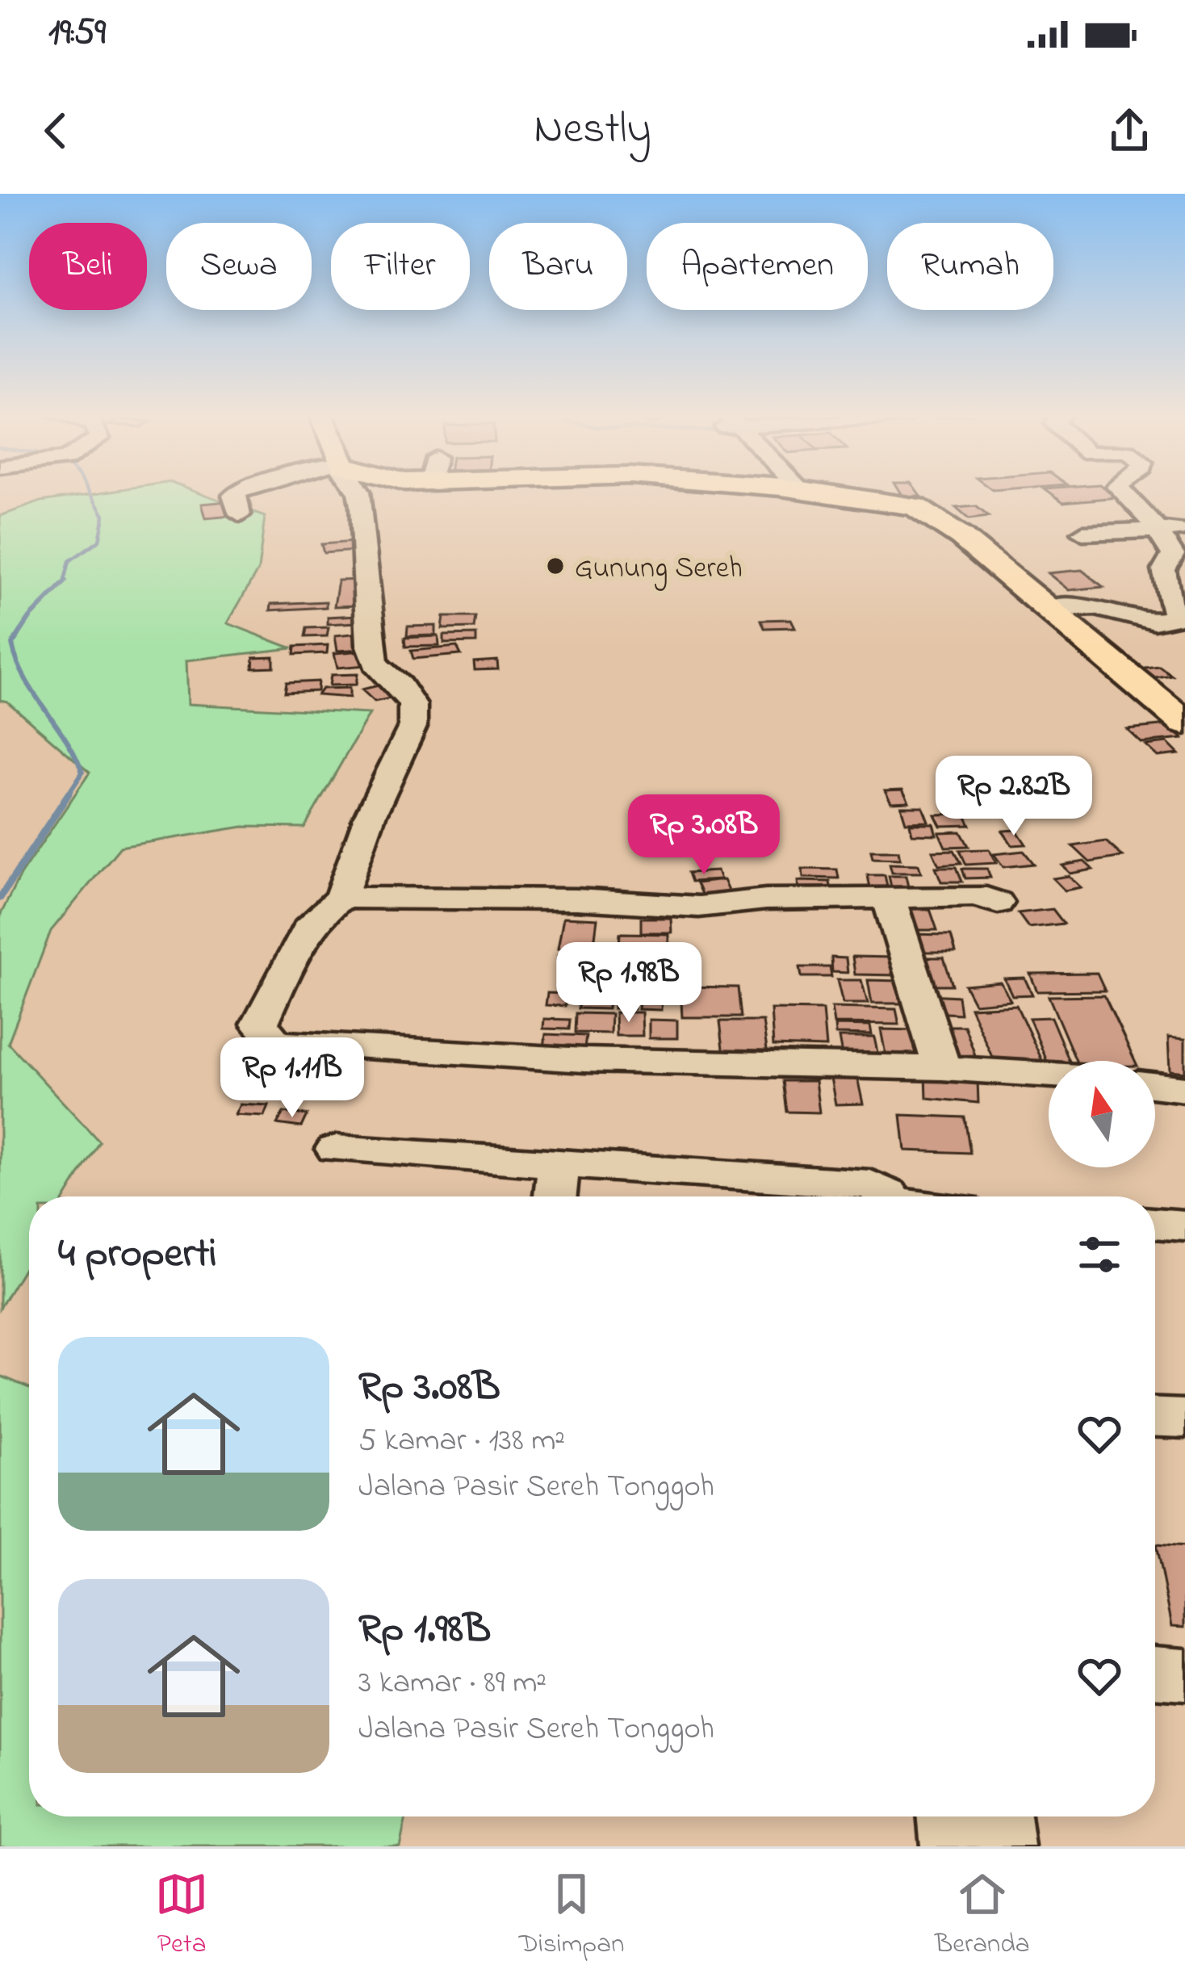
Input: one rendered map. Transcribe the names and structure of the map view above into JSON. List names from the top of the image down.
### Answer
{
  "places": ["Gunung Sereh"],
  "north": "top",
  "page": {
    "status": "19:59",
    "header": "Nestly",
    "chip": [
      "Beli",
      "Sewa",
      "Filter",
      "Baru",
      "Apartemen",
      "Rumah"
    ],
    "price": [
      "Rp 2.82B",
      "Rp 3.08B",
      "Rp 1.98B",
      "Rp 1.11B"
    ],
    "heading": "4 properti",
    "list": [
      {
        "name": "Rp 3.08B",
        "note": "5 kamar · 138 m² · Jalana Pasir Sereh Tonggoh"
      },
      {
        "name": "Rp 1.98B",
        "note": "3 kamar · 89 m² · Jalana Pasir Sereh Tonggoh"
      }
    ],
    "tabs": ["Peta", "Disimpan", "Beranda"]
  }
}
